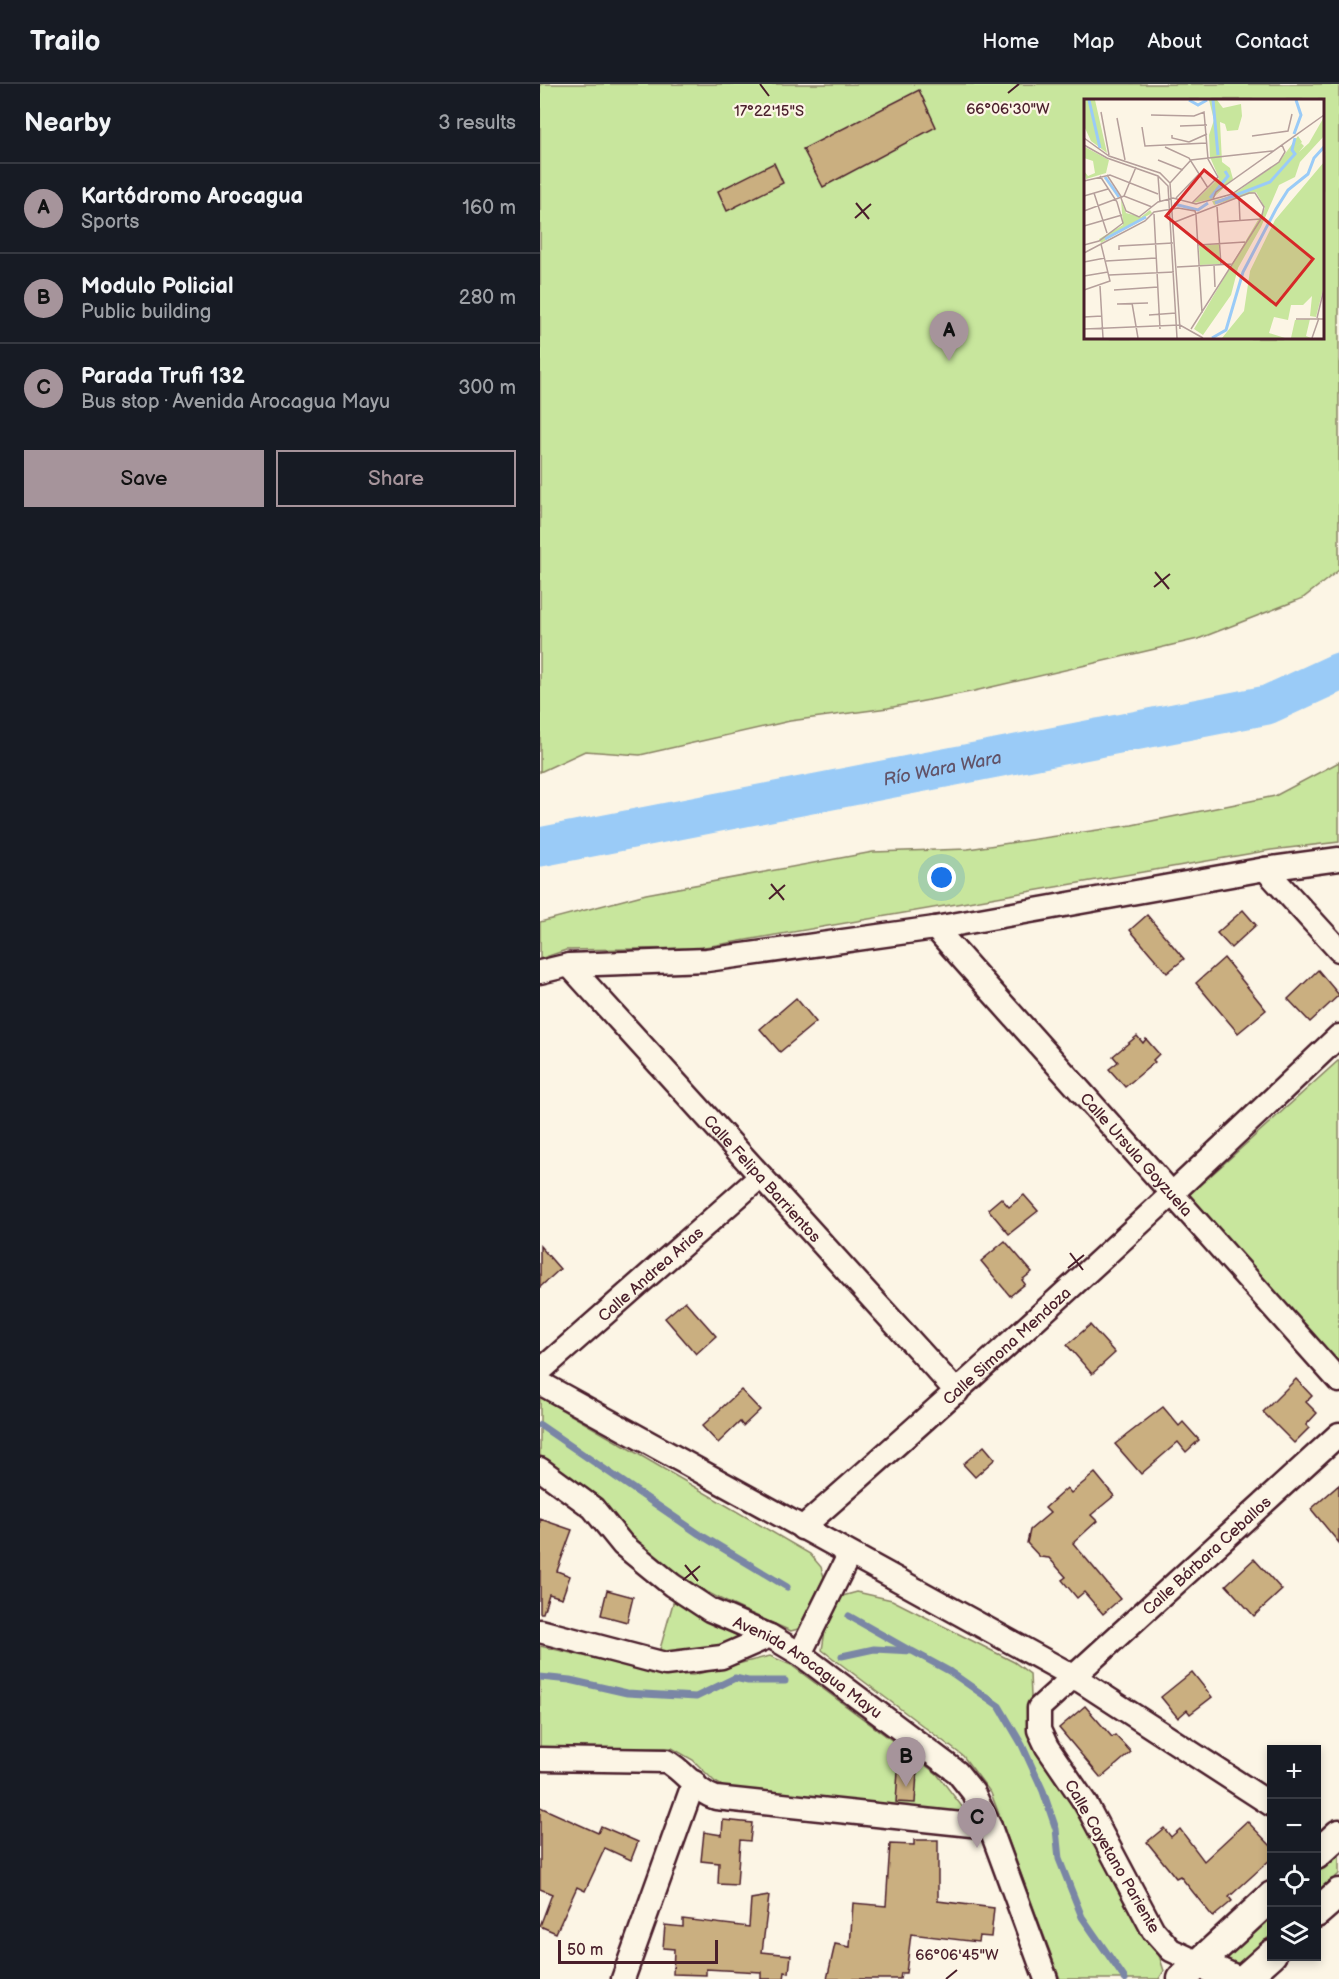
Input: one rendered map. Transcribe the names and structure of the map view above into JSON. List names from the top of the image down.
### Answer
{
  "streets": {
    "street": [
      "Calle Ursula Goyzuela",
      "Calle Felipa Barrientos",
      "Calle Andrea Arias",
      "Calle Simona Mendoza",
      "Calle Bárbara Ceballos",
      "Avenida Arocagua Mayu",
      "Calle Cayetano Pariente"
    ]
  },
  "crossings": [
    ["Calle Ursula Goyzuela", "Calle Simona Mendoza"],
    ["Calle Felipa Barrientos", "Calle Andrea Arias"],
    ["Calle Felipa Barrientos", "Calle Simona Mendoza"],
    ["Calle Bárbara Ceballos", "Calle Cayetano Pariente"]
  ],
  "water": ["Río Wara Wara"],
  "scale_bar": "50 m",
  "page": {
    "header": "Trailo",
    "nav": [
      "Home",
      "Map",
      "About",
      "Contact"
    ],
    "heading": ["Nearby", "3 results"],
    "list": [
      {
        "mark": "A",
        "name": "Kartódromo Arocagua",
        "note": "Sports",
        "value": "160 m"
      },
      {
        "mark": "B",
        "name": "Modulo Policial",
        "note": "Public building",
        "value": "280 m"
      },
      {
        "mark": "C",
        "name": "Parada Trufi 132",
        "note": "Bus stop · Avenida Arocagua Mayu",
        "value": "300 m"
      }
    ],
    "pins": ["A", "B", "C"],
    "buttons": ["Save", "Share"],
    "map_buttons": ["+", "−"],
    "scale": "50 m"
  },
  "coordinates": ["66°06'30\"W", "17°22'15\"S", "66°06'45\"W"]
}
